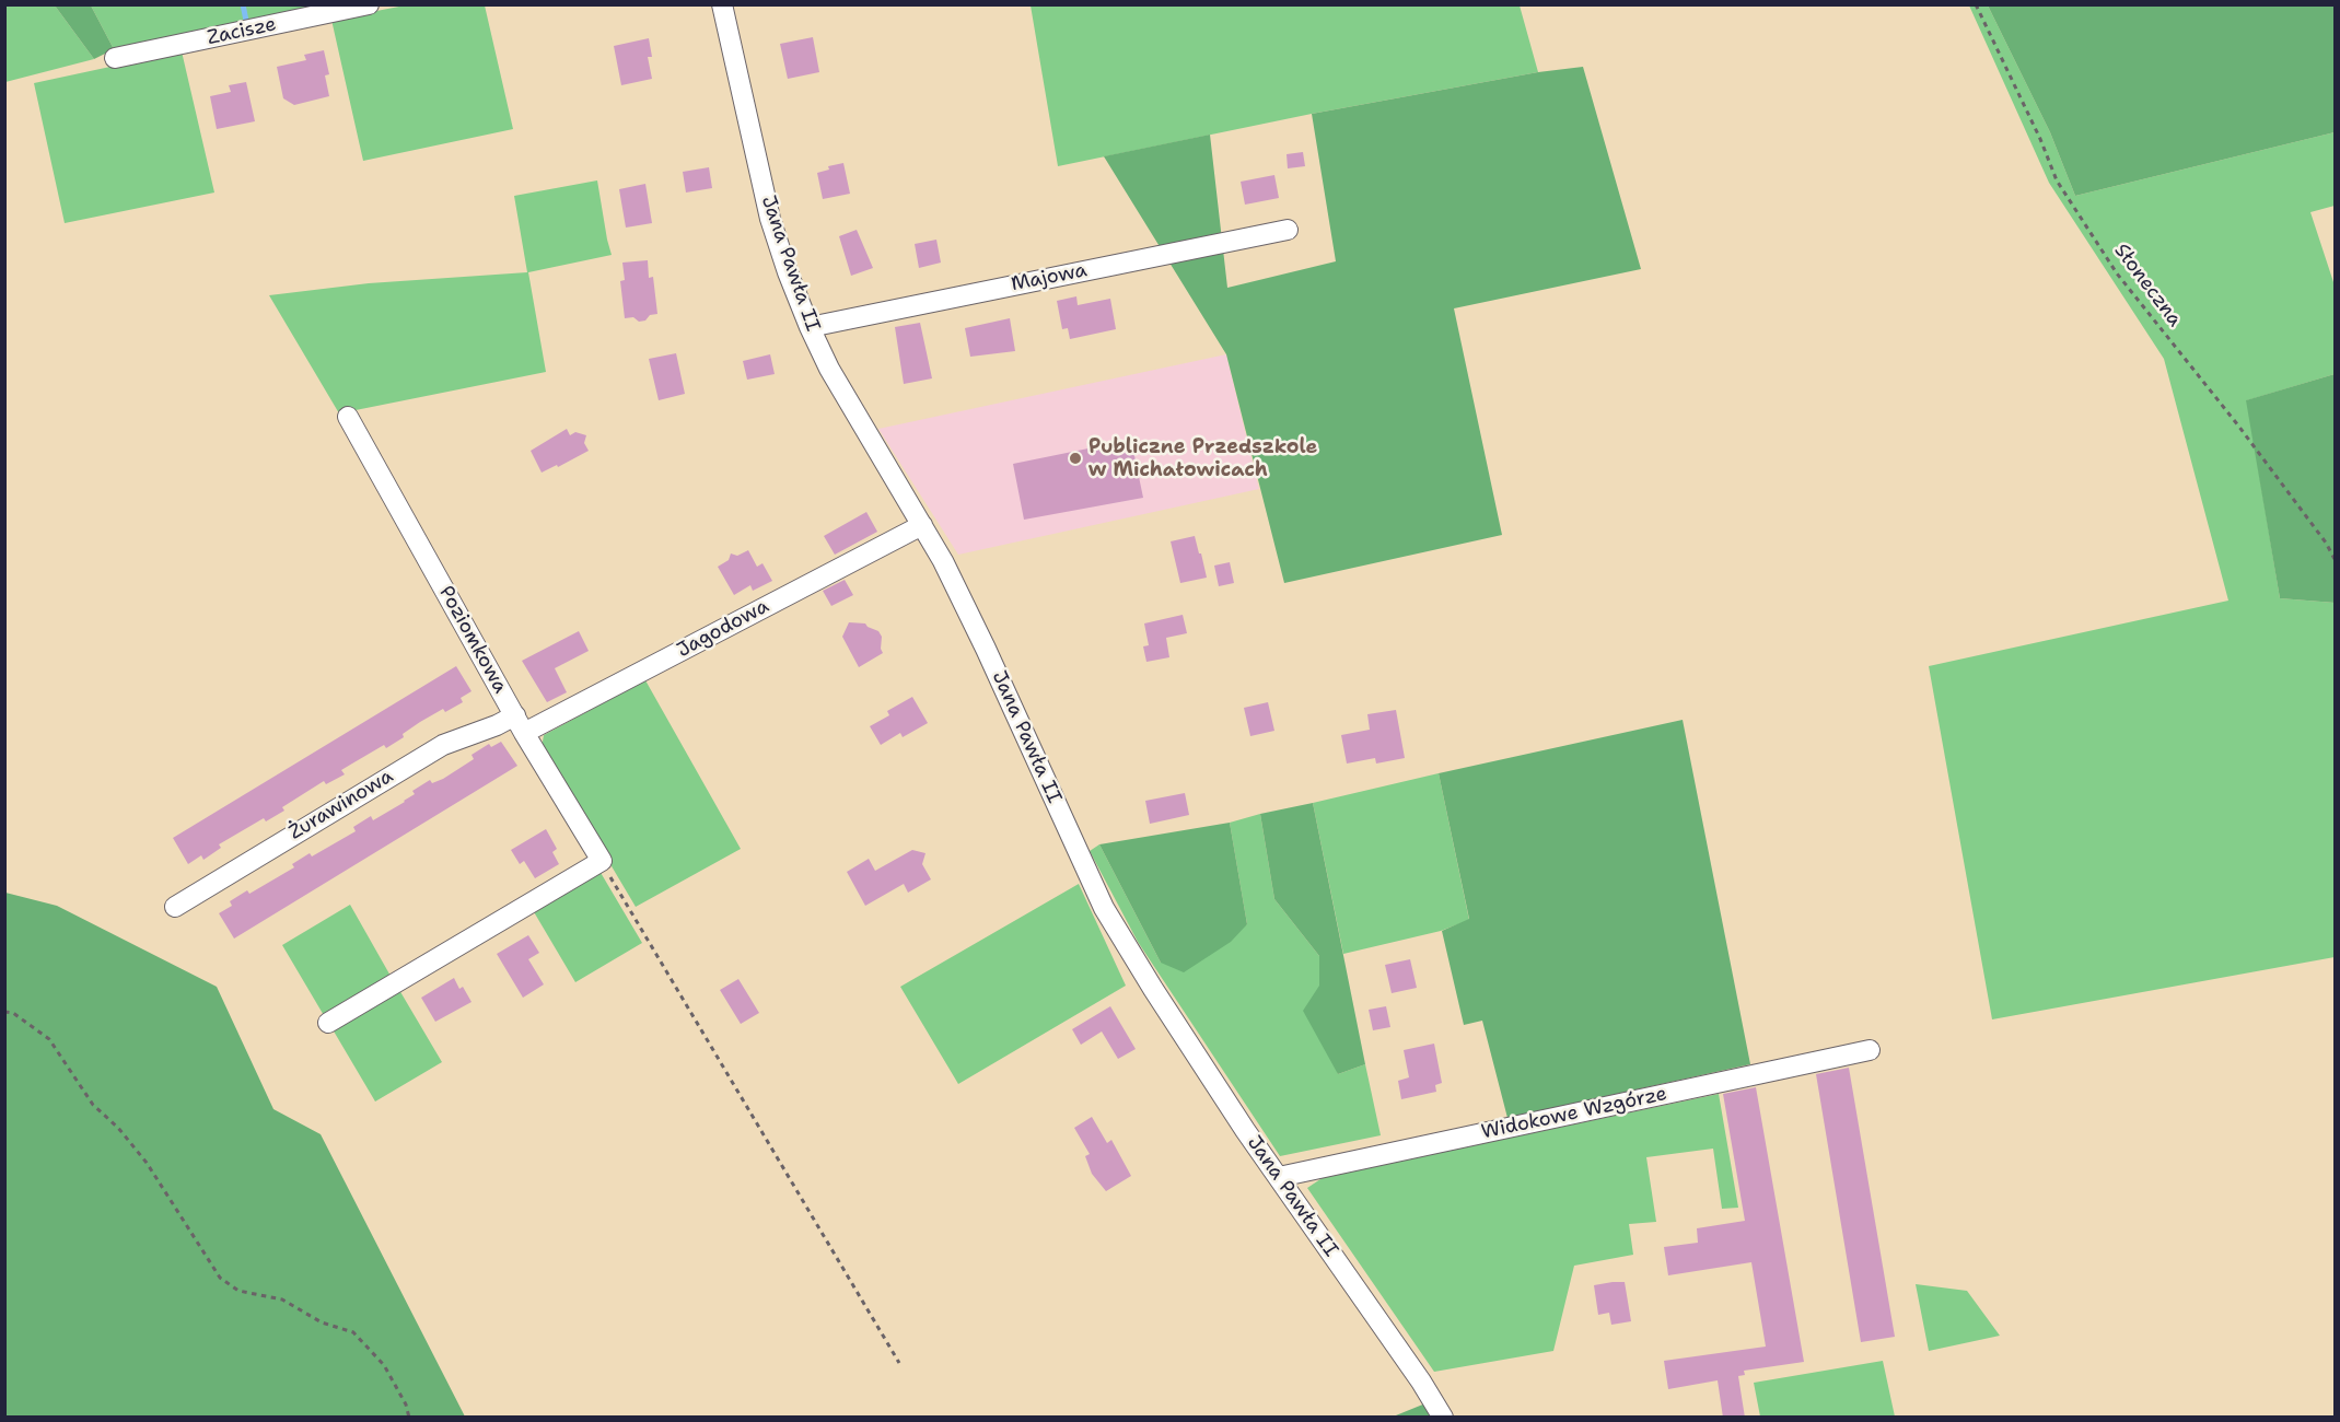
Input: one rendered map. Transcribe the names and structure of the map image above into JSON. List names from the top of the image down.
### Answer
{
  "streets": {
    "street": [
      "Zacisze",
      "Jana Pawła II",
      "Majowa",
      "Jagodowa",
      "Poziomkowa",
      "Żurawinowa",
      "Widokowe Wzgórze"
    ],
    "path": ["Słoneczna"]
  },
  "crossings": [
    ["Jana Pawła II", "Majowa"],
    ["Jana Pawła II", "Jagodowa"],
    ["Jana Pawła II", "Widokowe Wzgórze"],
    ["Jagodowa", "Poziomkowa"],
    ["Jagodowa", "Żurawinowa"],
    ["Poziomkowa", "Żurawinowa"]
  ],
  "places": ["Publiczne Przedszkole w Michałowicach"]
}
